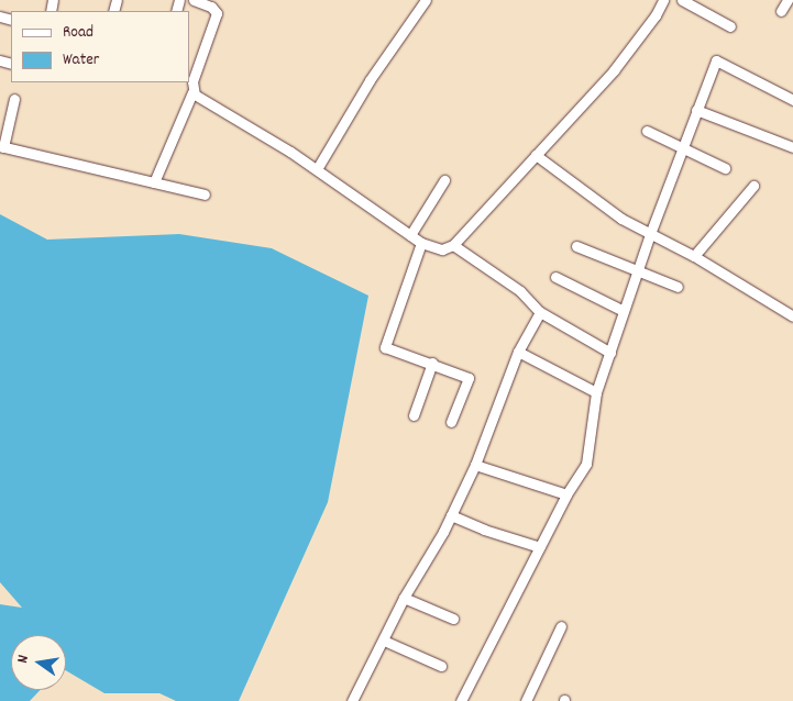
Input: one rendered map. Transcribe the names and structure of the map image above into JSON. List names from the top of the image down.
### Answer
{
  "legend": ["Road", "Water"],
  "north": "left"
}
